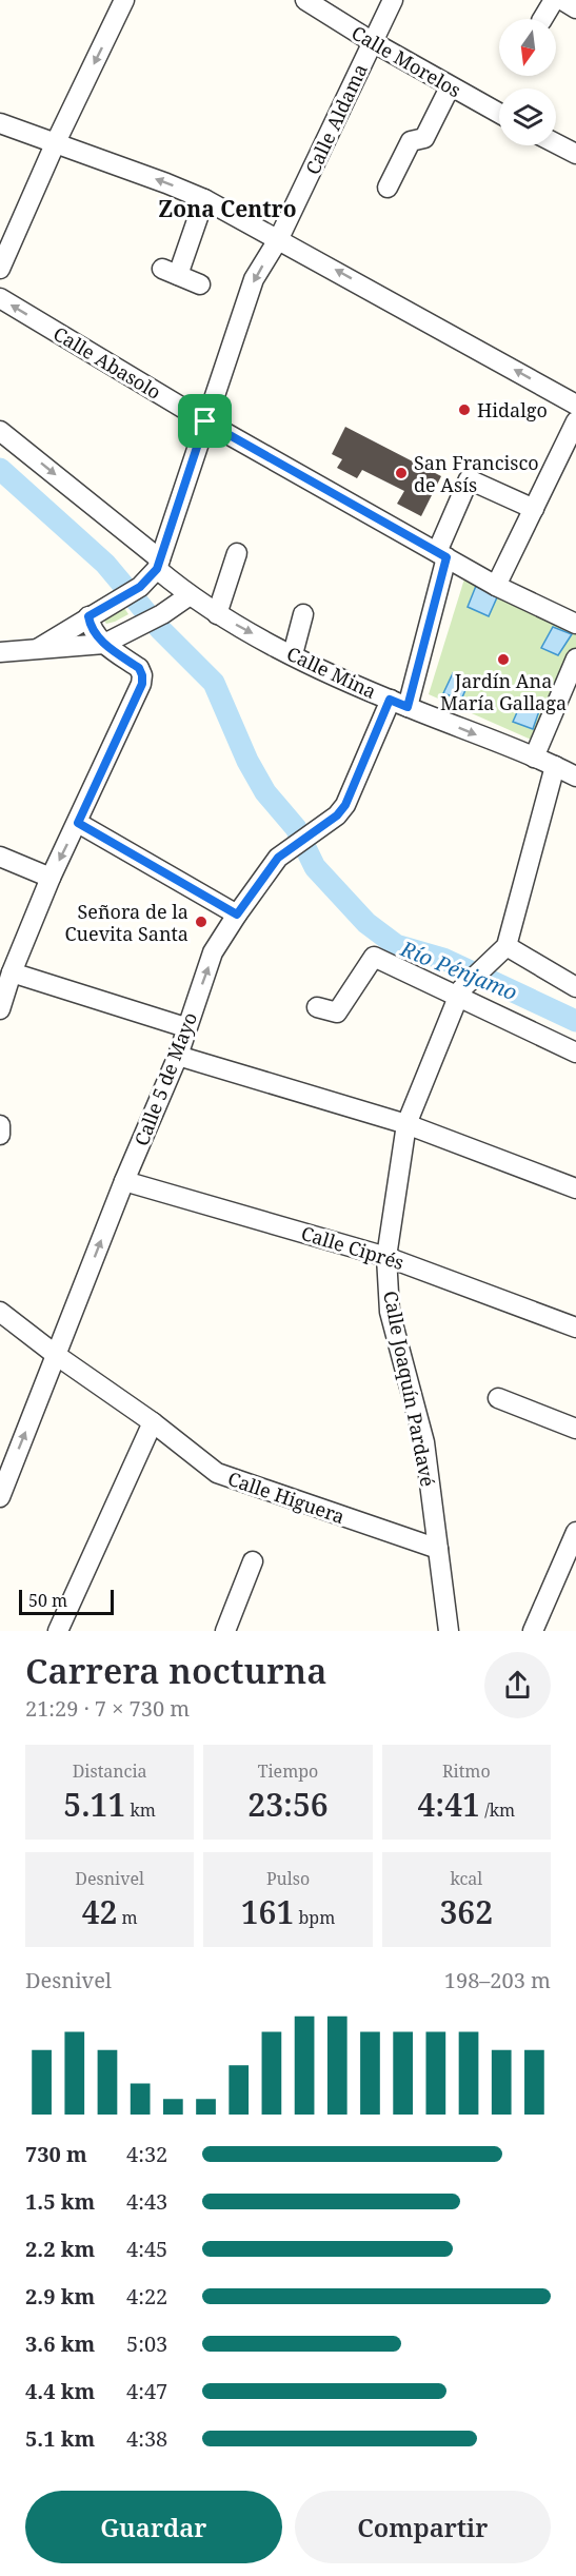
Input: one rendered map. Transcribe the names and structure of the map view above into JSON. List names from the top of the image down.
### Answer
{
  "streets": {
    "street": [
      "Calle Morelos",
      "Calle Aldama",
      "Calle Abasolo",
      "Calle Mina",
      "Calle 5 de Mayo",
      "Calle Ciprés",
      "Calle Joaquín Pardavé",
      "Calle Higuera"
    ]
  },
  "crossings": [
    ["Calle Morelos", "Calle Aldama"],
    ["Calle Aldama", "Calle Abasolo"],
    ["Calle Aldama", "Calle Mina"],
    ["Calle Abasolo", "Calle 5 de Mayo"],
    ["Calle Mina", "Calle 5 de Mayo"],
    ["Calle 5 de Mayo", "Calle Ciprés"],
    ["Calle 5 de Mayo", "Calle Higuera"],
    ["Calle Ciprés", "Calle Joaquín Pardavé"],
    ["Calle Joaquín Pardavé", "Calle Higuera"]
  ],
  "one_way": ["Calle Abasolo", "Calle Mina", "Calle 5 de Mayo"],
  "districts": ["Zona Centro"],
  "water": ["Río Pénjamo"],
  "places": [
    "Hidalgo",
    "San Francisco de Asís",
    "Jardín Ana María Gallaga",
    "Señora de la Cuevita Santa"
  ],
  "scale_bar": "50 m",
  "north": "bottom",
  "page": {
    "scale": "50 m",
    "heading": ["Carrera nocturna", "21:29 · 7 × 730 m"],
    "stats": [
      ["Distancia", "5.11 km"],
      ["Tiempo", "23:56"],
      ["Ritmo", "4:41 /km"],
      ["Desnivel", "42 m"],
      ["Pulso", "161 bpm"],
      ["kcal", "362"]
    ],
    "chart": ["Desnivel", "198–203 m"],
    "list": [
      {
        "name": "730 m",
        "note": "4:32"
      },
      {
        "name": "1.5 km",
        "note": "4:43"
      },
      {
        "name": "2.2 km",
        "note": "4:45"
      },
      {
        "name": "2.9 km",
        "note": "4:22"
      },
      {
        "name": "3.6 km",
        "note": "5:03"
      },
      {
        "name": "4.4 km",
        "note": "4:47"
      },
      {
        "name": "5.1 km",
        "note": "4:38"
      }
    ],
    "buttons": ["Guardar", "Compartir"]
  }
}
